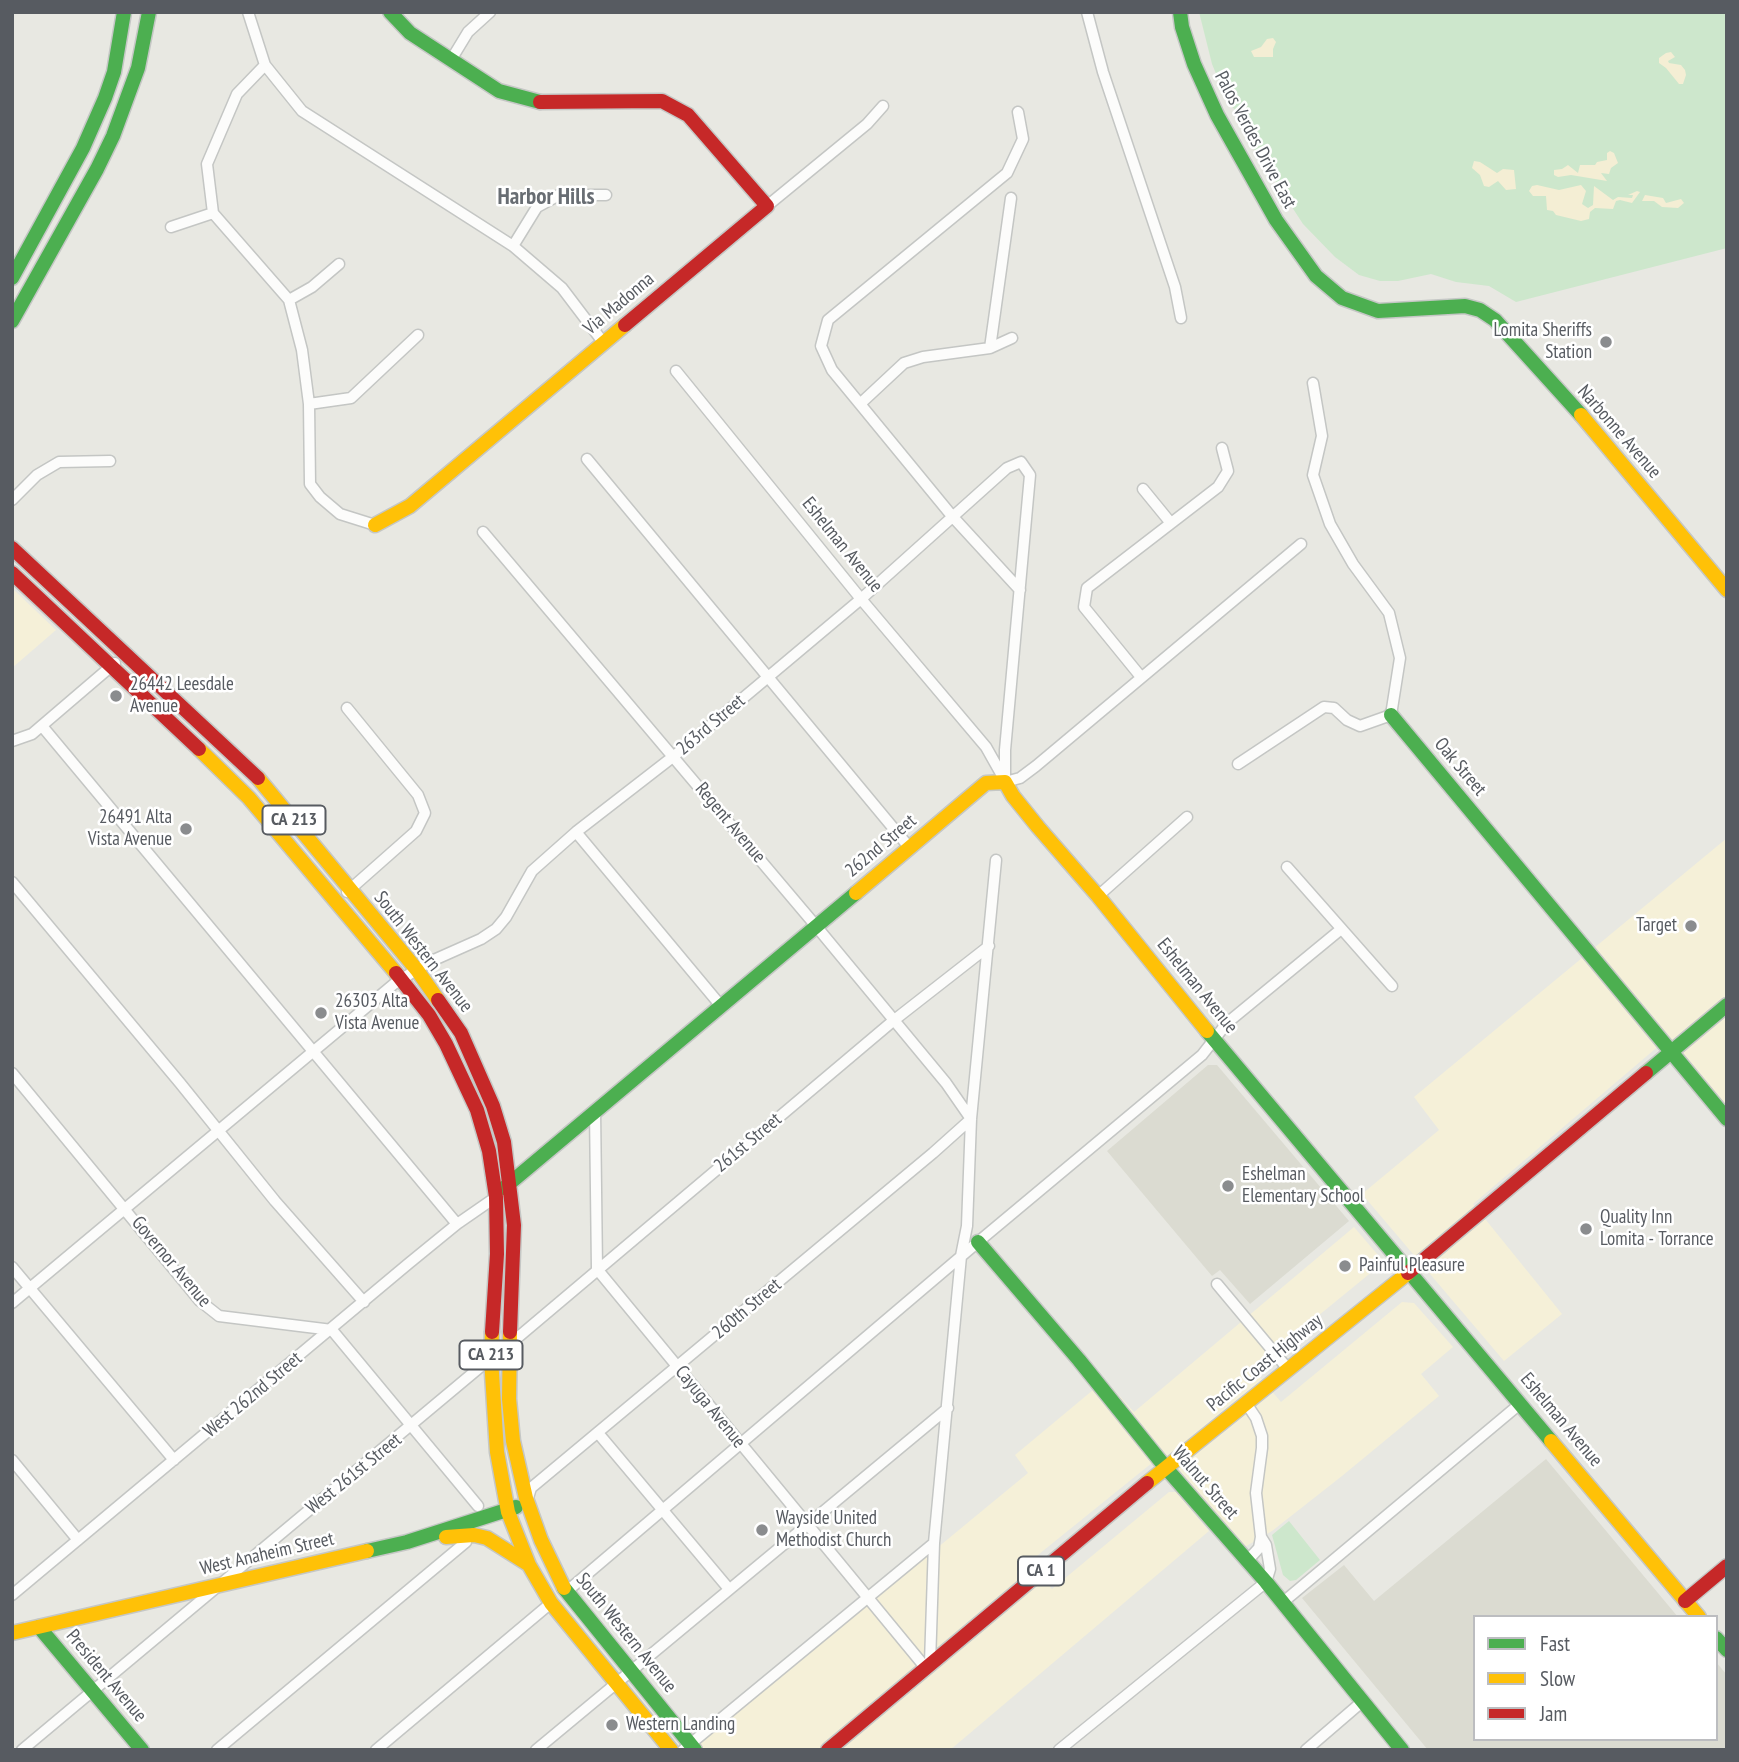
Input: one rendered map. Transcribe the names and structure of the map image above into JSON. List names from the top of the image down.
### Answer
{
  "streets": {
    "main road": [
      "Palos Verdes Drive East",
      "Via Madonna",
      "Narbonne Avenue",
      "Eshelman Avenue",
      "Oak Street",
      "CA 213",
      "262nd Street",
      "South Western Avenue",
      "Pacific Coast Highway",
      "Walnut Street",
      "West Anaheim Street",
      "CA 1",
      "President Avenue"
    ],
    "street": [
      "263rd Street",
      "Regent Avenue",
      "261st Street",
      "Governor Avenue",
      "260th Street",
      "West 262nd Street",
      "Cayuga Avenue",
      "West 261st Street"
    ]
  },
  "crossings": [
    ["Palos Verdes Drive East", "Narbonne Avenue"],
    ["Eshelman Avenue", "263rd Street"],
    ["Eshelman Avenue", "262nd Street"],
    ["Eshelman Avenue", "Pacific Coast Highway"],
    ["263rd Street", "Regent Avenue"],
    ["263rd Street", "South Western Avenue"],
    ["263rd Street", "Governor Avenue"],
    ["Oak Street", "Pacific Coast Highway"],
    ["Regent Avenue", "262nd Street"],
    ["Regent Avenue", "261st Street"],
    ["Regent Avenue", "260th Street"],
    ["262nd Street", "South Western Avenue"],
    ["262nd Street", "West 262nd Street"],
    ["South Western Avenue", "261st Street"],
    ["South Western Avenue", "260th Street"],
    ["South Western Avenue", "West 262nd Street"],
    ["South Western Avenue", "West 261st Street"],
    ["South Western Avenue", "West Anaheim Street"],
    ["261st Street", "Cayuga Avenue"],
    ["Governor Avenue", "West 262nd Street"],
    ["260th Street", "Cayuga Avenue"],
    ["260th Street", "West Anaheim Street"],
    ["Pacific Coast Highway", "Cayuga Avenue"],
    ["Pacific Coast Highway", "Walnut Street"],
    ["West 261st Street", "West Anaheim Street"],
    ["West 261st Street", "President Avenue"],
    ["West Anaheim Street", "President Avenue"]
  ],
  "districts": ["Harbor Hills"],
  "places": [
    "Lomita Sheriffs Station",
    "26442 Leesdale Avenue",
    "26491 Alta Vista Avenue",
    "Target",
    "26303 Alta Vista Avenue",
    "Eshelman Elementary School",
    "Quality Inn Lomita - Torrance",
    "Painful Pleasure",
    "Wayside United Methodist Church",
    "Western Landing"
  ],
  "legend": ["Fast", "Slow", "Jam"]
}
